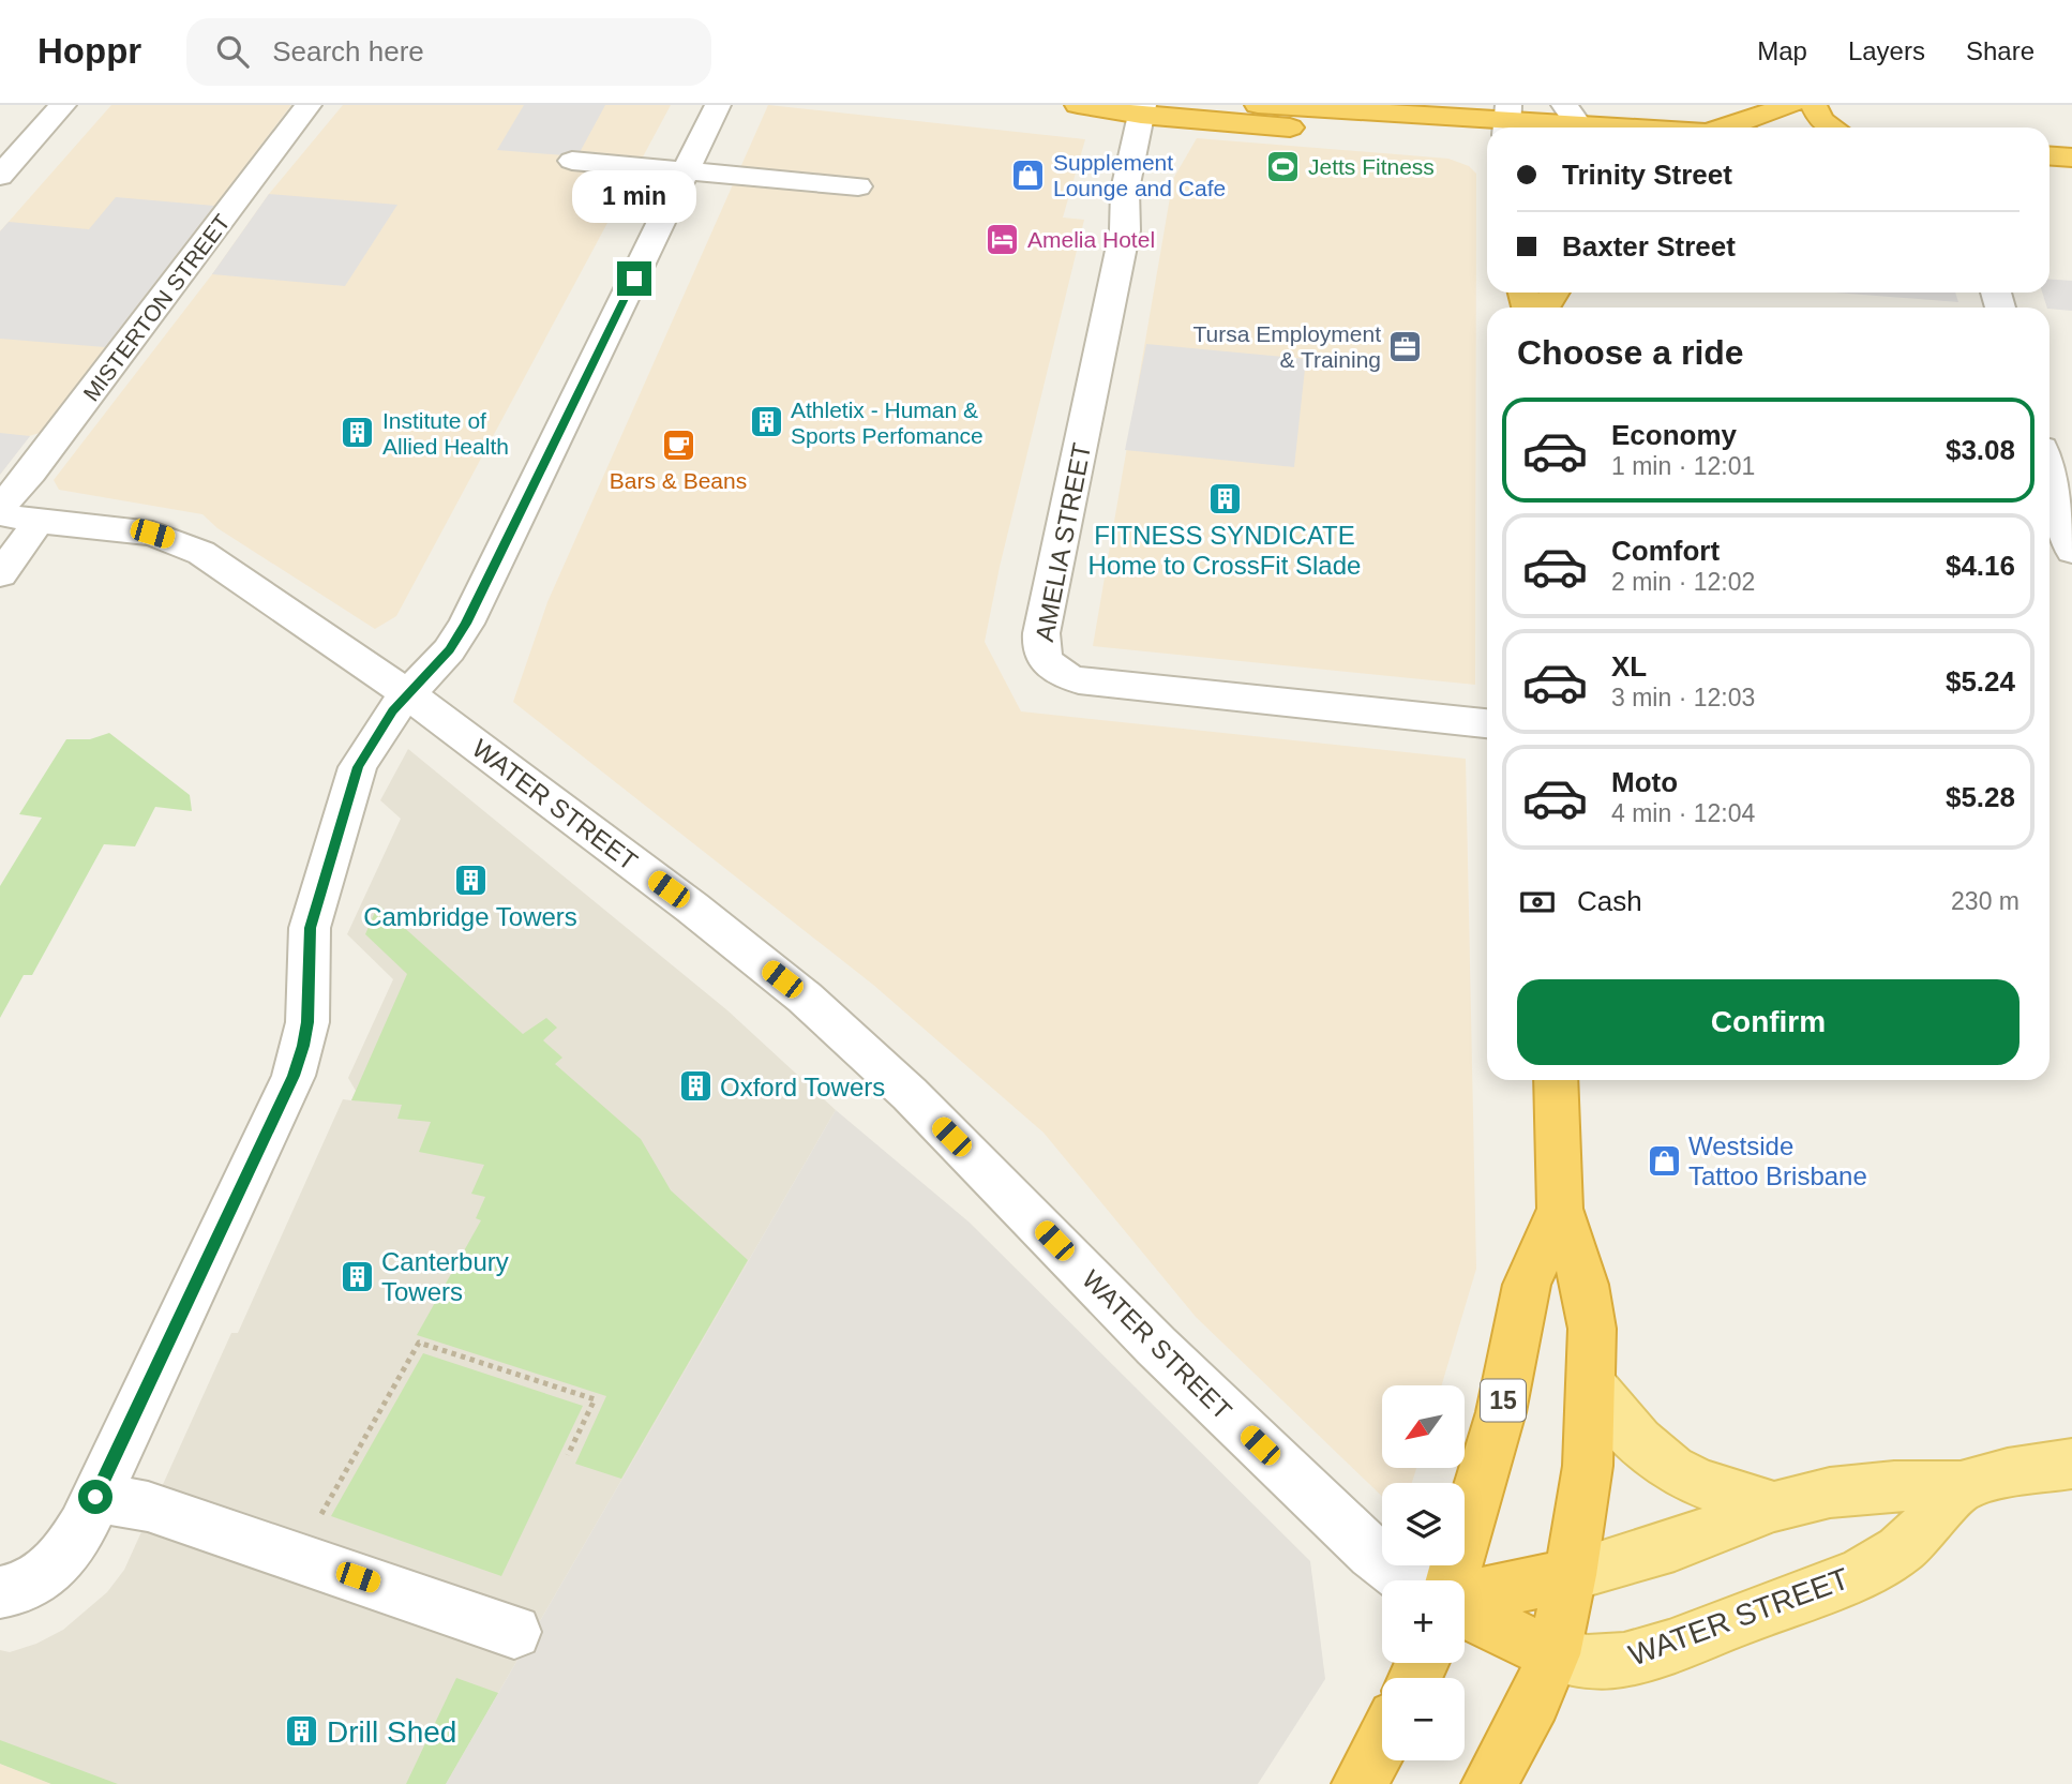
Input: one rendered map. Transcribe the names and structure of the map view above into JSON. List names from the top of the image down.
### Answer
{
  "streets": {
    "highway": ["WATER STREET", "15"],
    "street": ["MISTERTON STREET", "AMELIA STREET"]
  },
  "crossings": [
    ["WATER STREET", "15"]
  ],
  "places": {
    "sports": ["Jetts Fitness"],
    "shop": ["Supplement Lounge and Cafe", "Westside Tattoo Brisbane"],
    "hotel": ["Amelia Hotel"],
    "office": ["Tursa Employment & Training"],
    "building": [
      "Athletix - Human & Sports Perfomance",
      "Institute of Allied Health",
      "FITNESS SYNDICATE Home to CrossFit Slade",
      "Cambridge Towers",
      "Oxford Towers",
      "Canterbury Towers",
      "Drill Shed"
    ],
    "cafe": ["Bars & Beans"]
  },
  "north": "bottom left",
  "page": {
    "header": "Hoppr",
    "search": "Search here",
    "nav": ["Map", "Layers", "Share"],
    "banner": ["Trinity Street", "Baxter Street"],
    "bubble": "1 min",
    "heading": "Choose a ride",
    "list": [
      {
        "name": "Economy",
        "note": "1 min · 12:01",
        "value": "$3.08"
      },
      {
        "name": "Comfort",
        "note": "2 min · 12:02",
        "value": "$4.16"
      },
      {
        "name": "XL",
        "note": "3 min · 12:03",
        "value": "$5.24"
      },
      {
        "name": "Moto",
        "note": "4 min · 12:04",
        "value": "$5.28"
      }
    ],
    "pay": ["Cash", "230 m"],
    "buttons": "Confirm",
    "map_buttons": ["+", "−"]
  }
}
